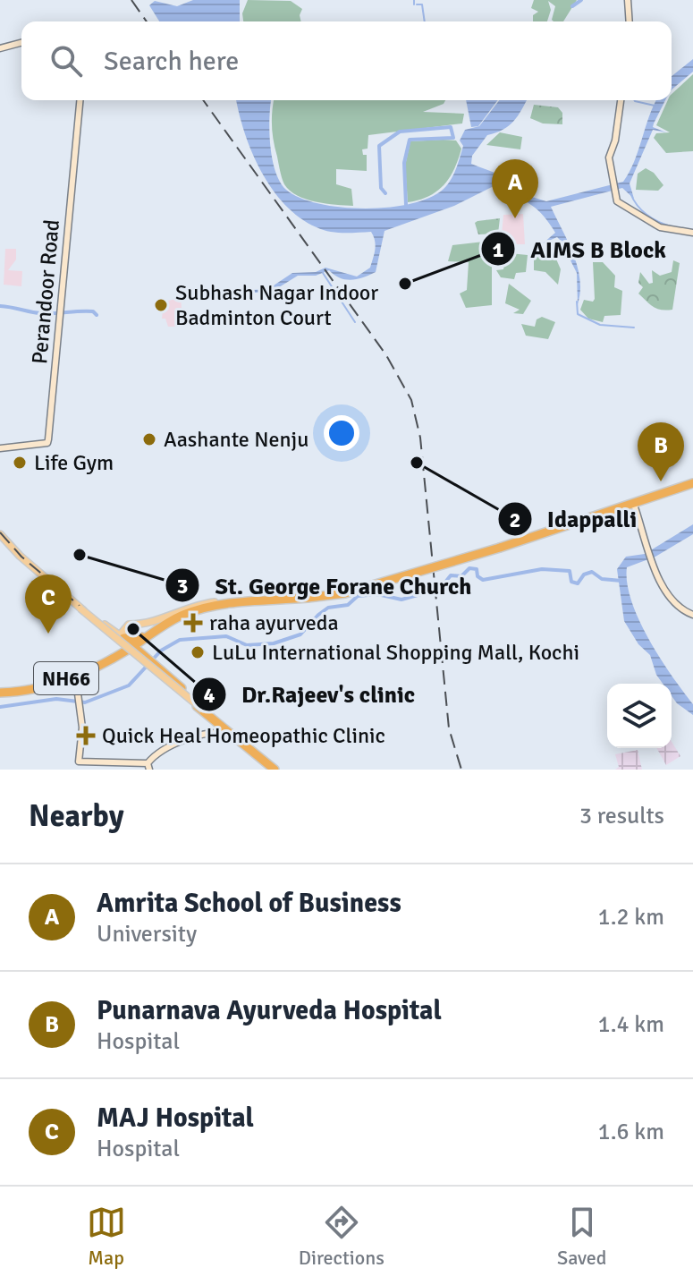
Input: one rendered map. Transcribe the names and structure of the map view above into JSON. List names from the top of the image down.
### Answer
{
  "streets": {
    "highway": ["NH66"],
    "main road": ["Perandoor Road"]
  },
  "places": {
    "other": [
      "AIMS B Block",
      "Subhash Nagar Indoor Badminton Court",
      "Aashante Nenju",
      "Life Gym",
      "Idappalli",
      "St. George Forane Church",
      "Dr.Rajeev's clinic",
      "LuLu International Shopping Mall, Kochi"
    ],
    "health": ["raha ayurveda", "Quick Heal Homeopathic Clinic"]
  },
  "page": {
    "search": "Search here",
    "pins": ["A", "B", "C"],
    "heading": ["Nearby", "3 results"],
    "list": [
      {
        "mark": "A",
        "name": "Amrita School of Business",
        "note": "University",
        "value": "1.2 km"
      },
      {
        "mark": "B",
        "name": "Punarnava Ayurveda Hospital",
        "note": "Hospital",
        "value": "1.4 km"
      },
      {
        "mark": "C",
        "name": "MAJ Hospital",
        "note": "Hospital",
        "value": "1.6 km"
      }
    ],
    "nav": ["Map", "Directions", "Saved"]
  }
}
